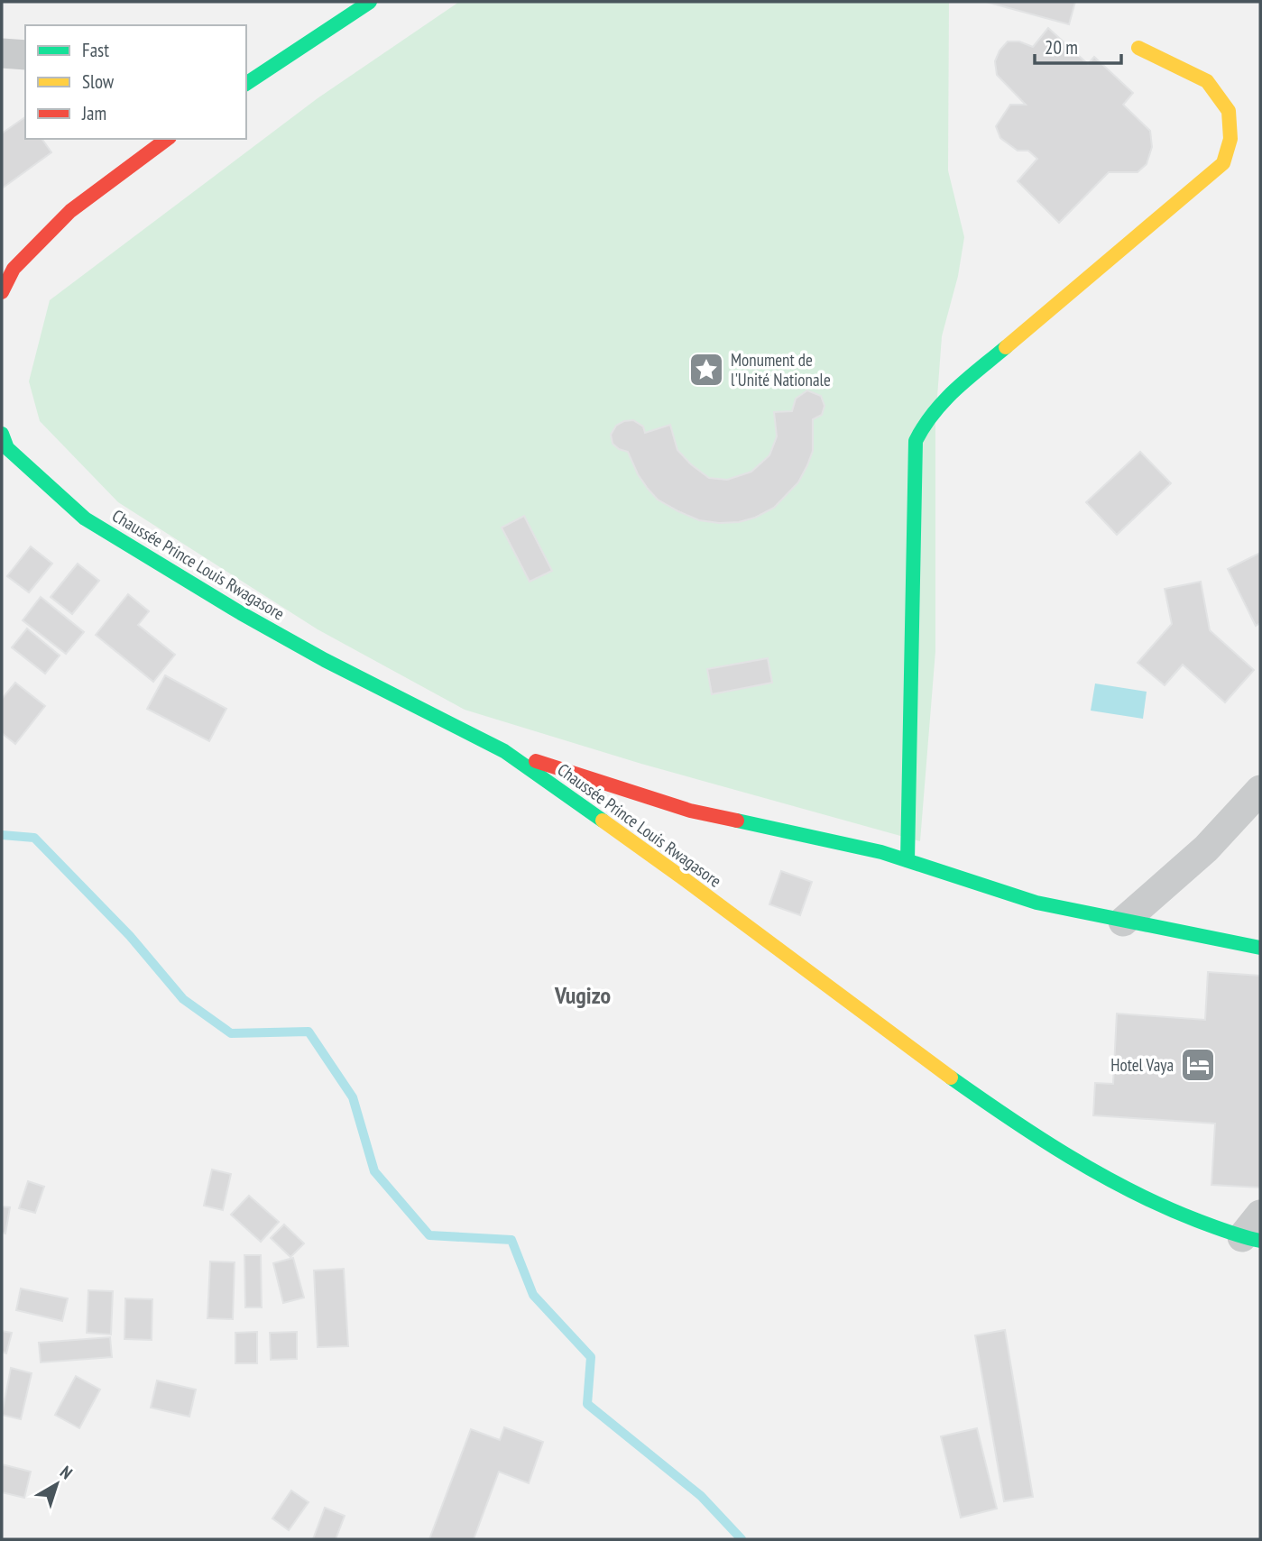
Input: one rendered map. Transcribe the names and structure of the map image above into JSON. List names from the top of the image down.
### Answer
{
  "streets": {
    "street": ["Chaussée Prince Louis Rwagasore"]
  },
  "districts": ["Vugizo"],
  "places": {
    "place": ["Monument de l'Unité Nationale"],
    "hotel": ["Hotel Vaya"]
  },
  "legend": ["Fast", "Slow", "Jam"],
  "scale_bar": "20 m",
  "north": "top right"
}
